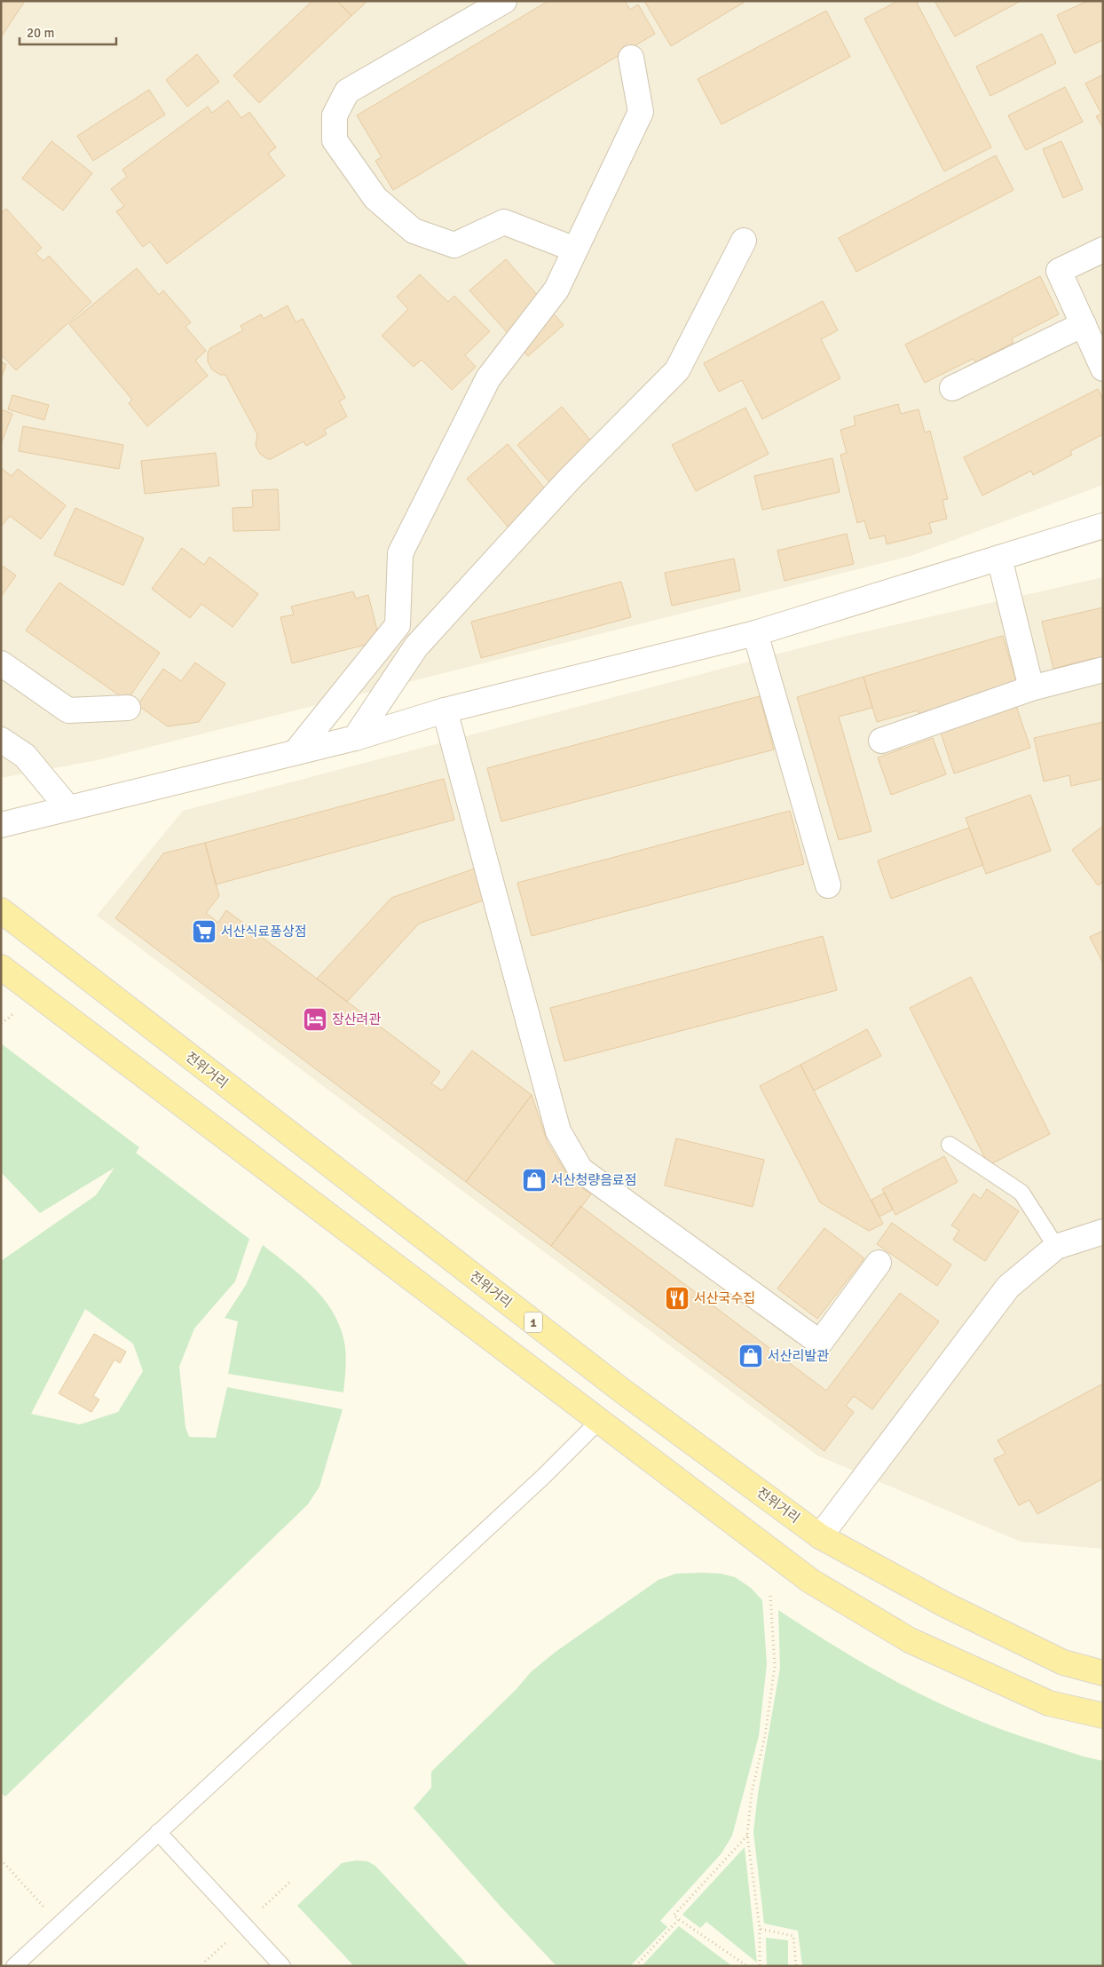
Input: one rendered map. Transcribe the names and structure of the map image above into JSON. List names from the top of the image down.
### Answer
{
  "streets": {
    "main road": ["전위거리", "1"]
  },
  "places": {
    "supermarket": ["서산식료품상점"],
    "hotel": ["장산려관"],
    "shop": ["서산청량음료점", "서산리발관"],
    "restaurant": ["서산국수집"]
  },
  "scale_bar": "20 m"
}
